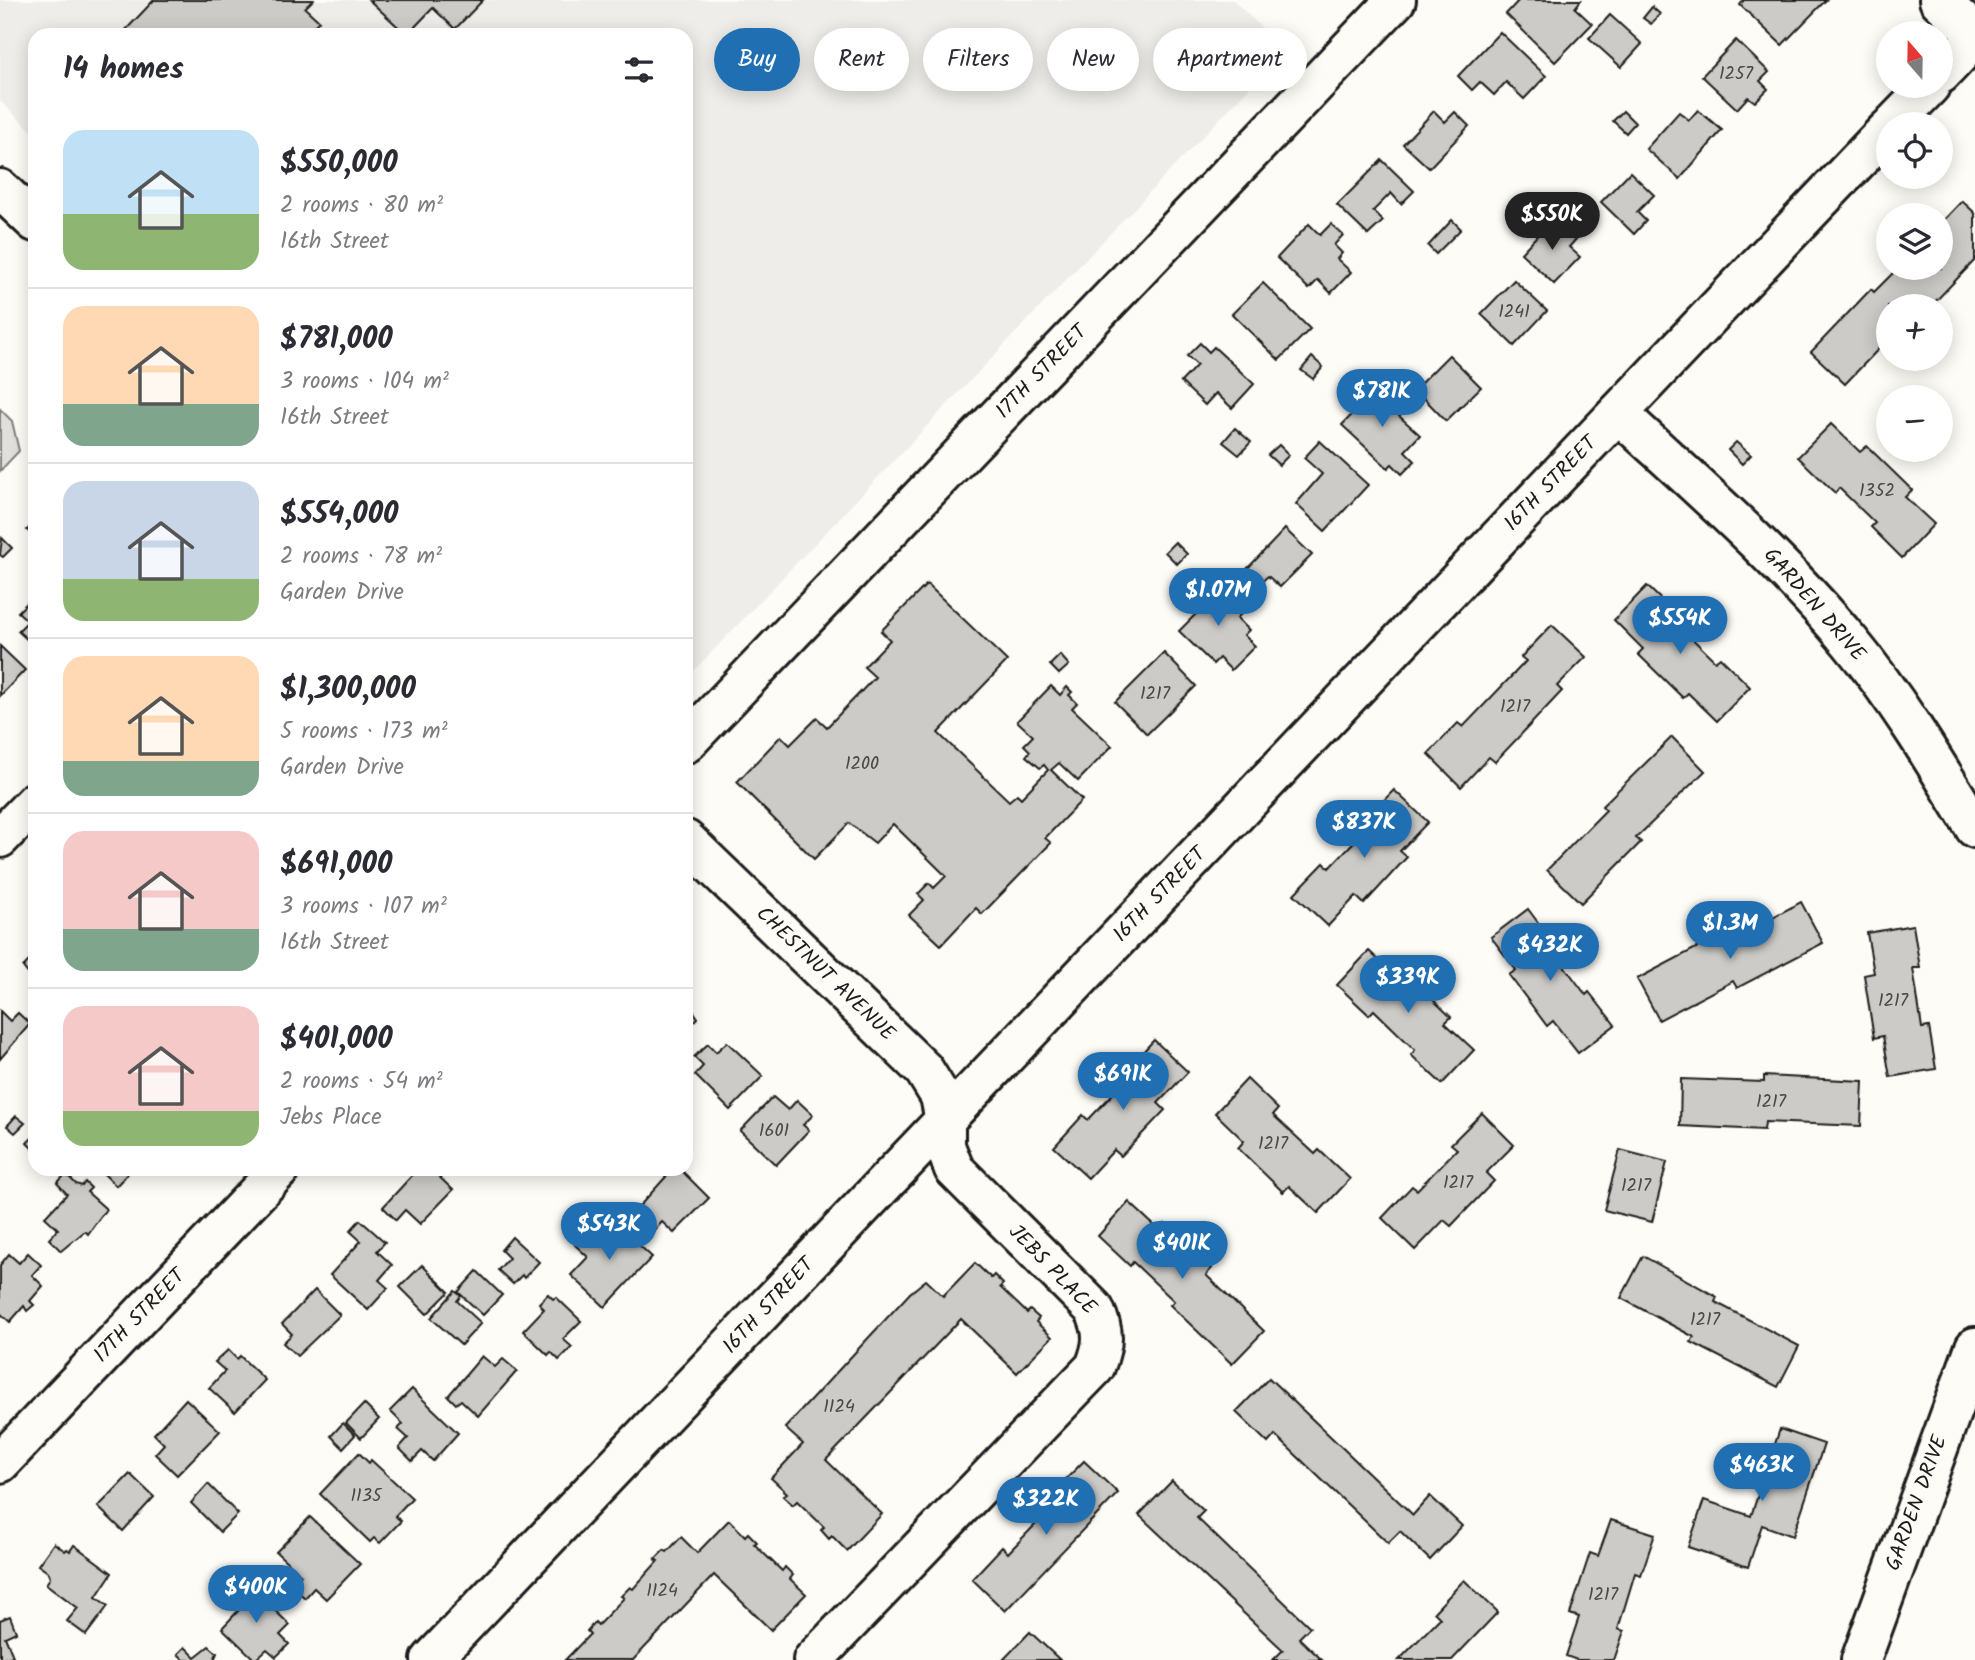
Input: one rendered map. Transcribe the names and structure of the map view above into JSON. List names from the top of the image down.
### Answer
{
  "streets": {
    "street": [
      "17TH STREET",
      "16TH STREET",
      "GARDEN DRIVE",
      "CHESTNUT AVENUE",
      "JEBS PLACE"
    ]
  },
  "crossings": [
    ["16TH STREET", "GARDEN DRIVE"],
    ["16TH STREET", "CHESTNUT AVENUE"],
    ["16TH STREET", "JEBS PLACE"],
    ["CHESTNUT AVENUE", "JEBS PLACE"]
  ],
  "house_numbers": [
    "1257",
    "1241",
    "1352",
    "1217",
    "1217",
    "1200",
    "1217",
    "1217",
    "1601",
    "1217",
    "1217",
    "1217",
    "1217",
    "1124",
    "1135",
    "1124",
    "1217"
  ],
  "north": "top",
  "page": {
    "map_buttons": ["+", "−"],
    "chip": [
      "Buy",
      "Rent",
      "Filters",
      "New",
      "Apartment"
    ],
    "heading": "14 homes",
    "list": [
      {
        "name": "$550,000",
        "note": "2 rooms · 80 m² · 16th Street"
      },
      {
        "name": "$781,000",
        "note": "3 rooms · 104 m² · 16th Street"
      },
      {
        "name": "$554,000",
        "note": "2 rooms · 78 m² · Garden Drive"
      },
      {
        "name": "$1,300,000",
        "note": "5 rooms · 173 m² · Garden Drive"
      },
      {
        "name": "$691,000",
        "note": "3 rooms · 107 m² · 16th Street"
      },
      {
        "name": "$401,000",
        "note": "2 rooms · 54 m² · Jebs Place"
      }
    ],
    "price": [
      "$550K",
      "$781K",
      "$1.07M",
      "$554K",
      "$837K",
      "$1.3M",
      "$432K",
      "$339K",
      "$691K",
      "$543K",
      "$401K",
      "$463K",
      "$322K",
      "$400K"
    ]
  }
}
